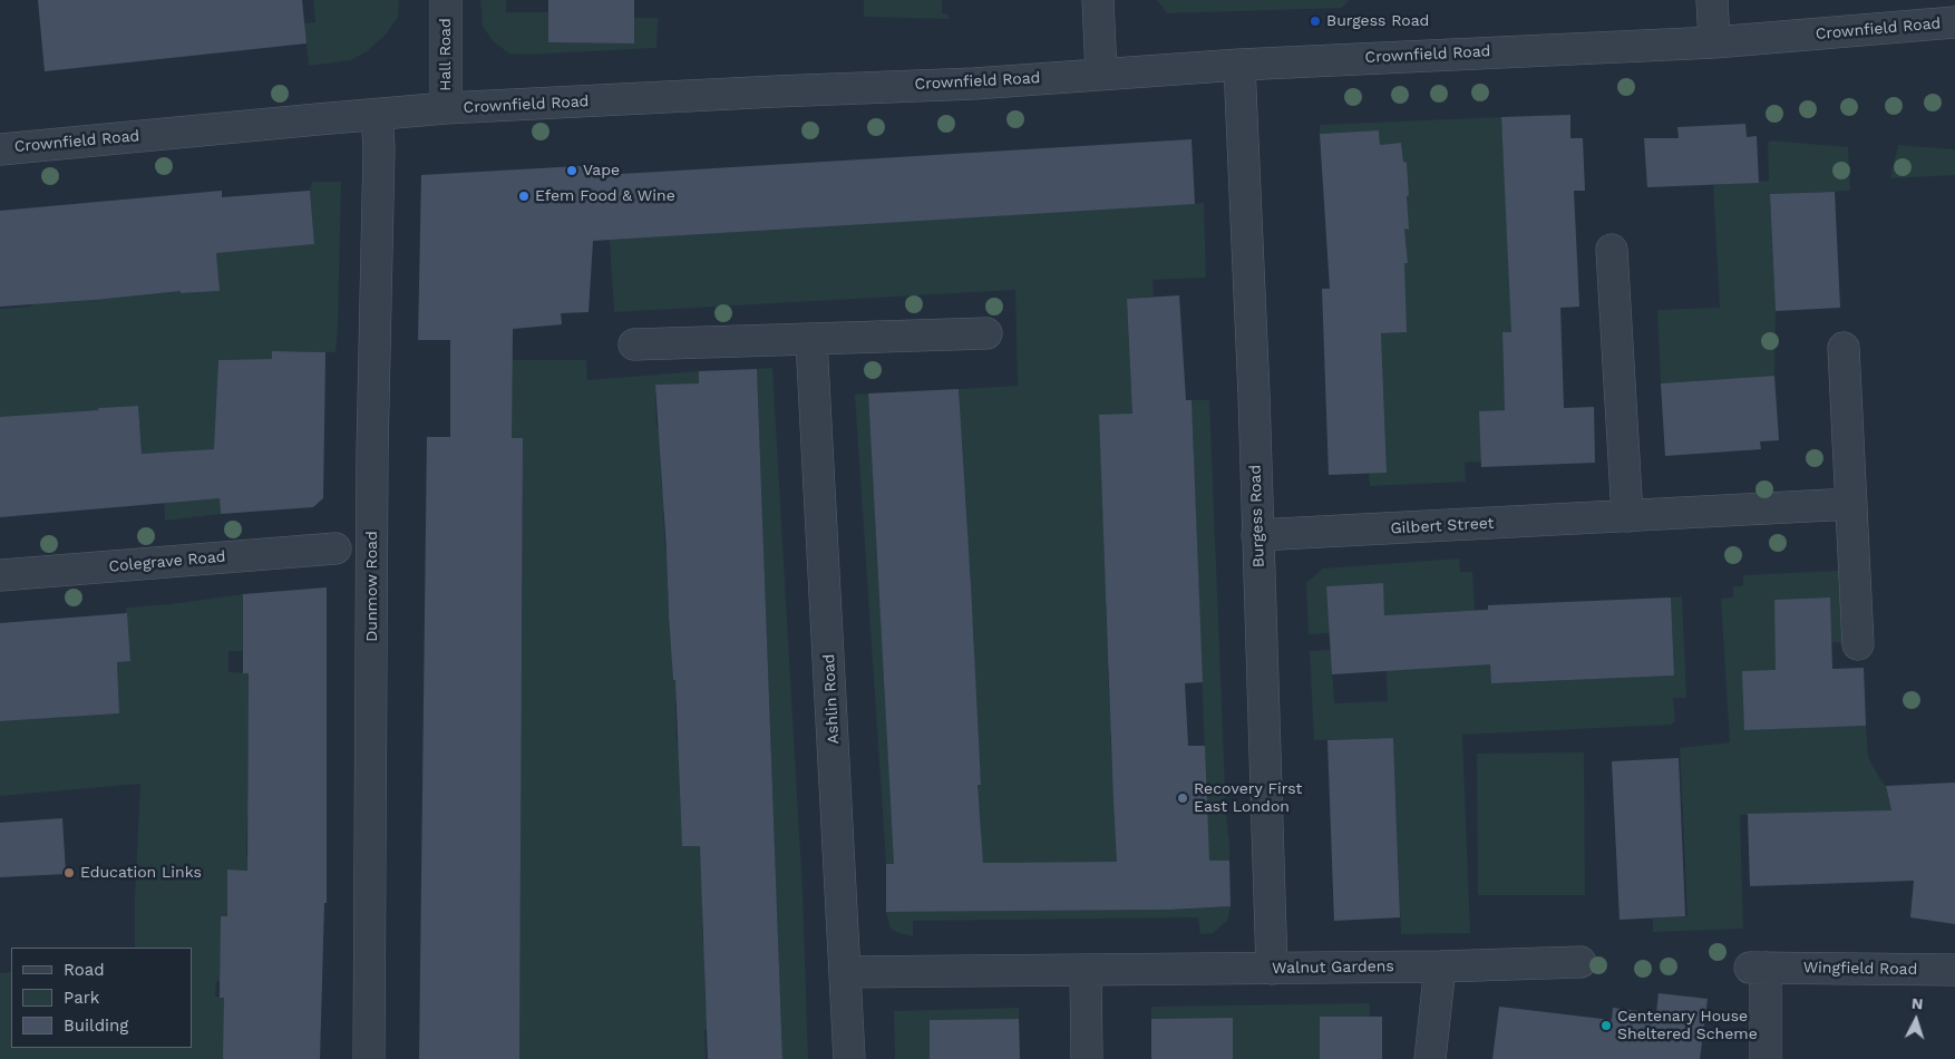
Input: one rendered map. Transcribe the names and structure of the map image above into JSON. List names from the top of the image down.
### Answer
{
  "streets": {
    "street": [
      "Crownfield Road",
      "Hall Road",
      "Burgess Road",
      "Gilbert Street",
      "Colegrave Road",
      "Dunmow Road",
      "Ashlin Road",
      "Walnut Gardens",
      "Wingfield Road"
    ]
  },
  "crossings": [
    ["Crownfield Road", "Hall Road"],
    ["Crownfield Road", "Burgess Road"],
    ["Crownfield Road", "Dunmow Road"],
    ["Burgess Road", "Gilbert Street"],
    ["Burgess Road", "Walnut Gardens"],
    ["Ashlin Road", "Walnut Gardens"]
  ],
  "places": [
    "Burgess Road",
    "Vape",
    "Efem Food & Wine",
    "Recovery First East London",
    "Education Links",
    "Centenary House Sheltered Scheme"
  ],
  "legend": ["Road", "Park", "Building"],
  "north": "top"
}
